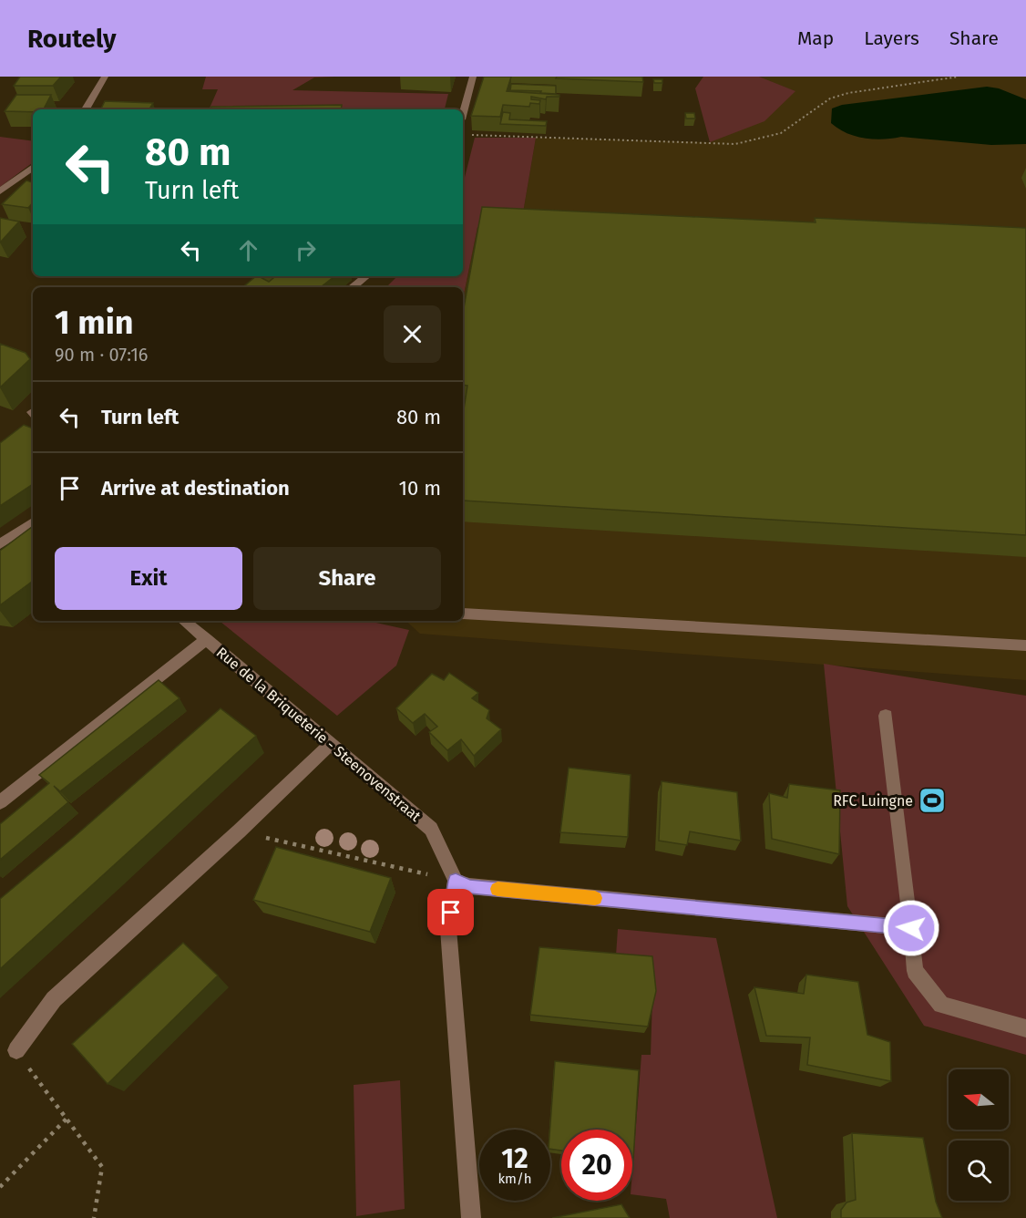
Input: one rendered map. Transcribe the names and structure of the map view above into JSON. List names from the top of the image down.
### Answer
{
  "streets": {
    "street": ["Rue de la Briqueterie - Steenovenstraat"]
  },
  "places": {
    "sports": ["RFC Luingne"]
  },
  "north": "left",
  "page": {
    "header": "Routely",
    "nav": ["Map", "Layers", "Share"],
    "turn": ["80 m", "Turn left"],
    "heading": ["1 min", "90 m · 07:16"],
    "list": [
      {
        "name": "Turn left",
        "value": "80 m"
      },
      {
        "name": "Arrive at destination",
        "value": "10 m"
      }
    ],
    "buttons": ["Exit", "Share"],
    "speed": "12 km/h",
    "limit": "20"
  }
}
